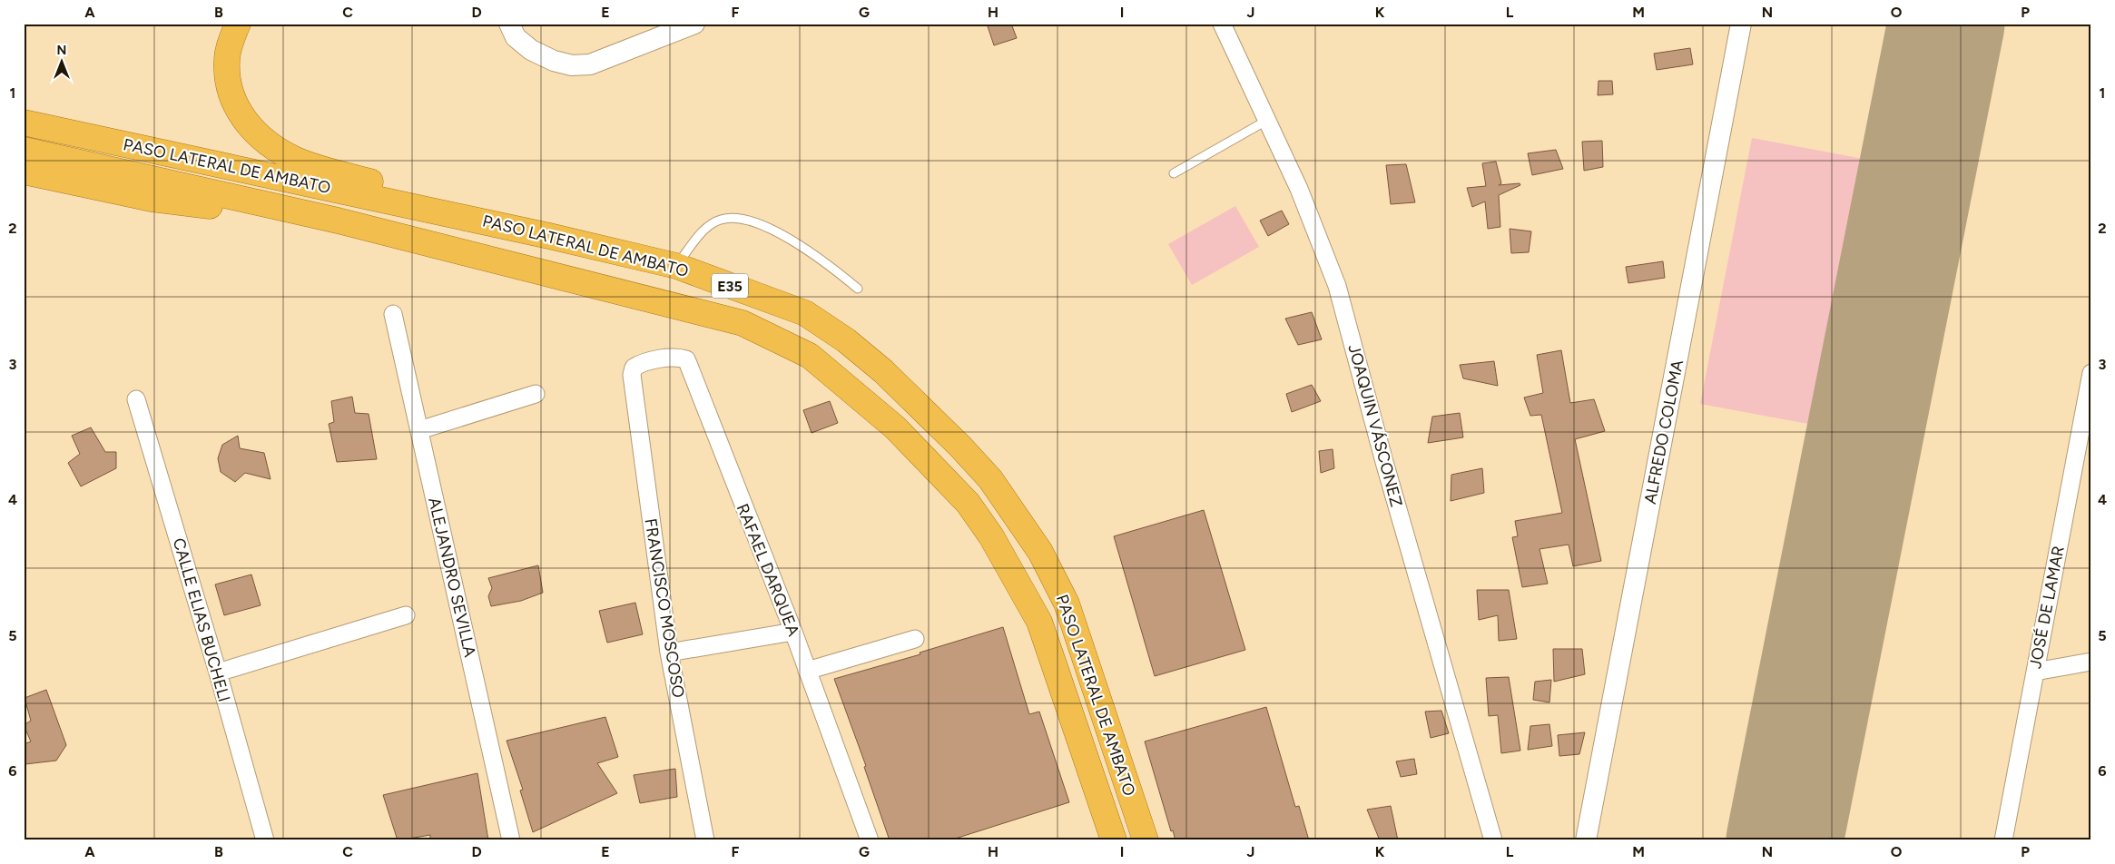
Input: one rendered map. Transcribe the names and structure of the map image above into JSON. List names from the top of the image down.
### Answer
{
  "streets": {
    "highway": ["PASO LATERAL DE AMBATO", "E35"],
    "street": [
      "JOAQUIN VÁSCONEZ",
      "ALFREDO COLOMA",
      "RAFAEL DARQUEA",
      "ALEJANDRO SEVILLA",
      "JOSÉ DE LAMAR",
      "FRANCISCO MOSCOSO",
      "CALLE ELIAS BUCHELI"
    ]
  },
  "crossings": [
    ["RAFAEL DARQUEA", "FRANCISCO MOSCOSO"]
  ],
  "north": "top",
  "grid": {
    "columns": [
      "A",
      "B",
      "C",
      "D",
      "E",
      "F",
      "G",
      "H",
      "I",
      "J",
      "K",
      "L",
      "M",
      "N",
      "O",
      "P"
    ],
    "rows": [
      "1",
      "2",
      "3",
      "4",
      "5",
      "6"
    ]
  }
}
